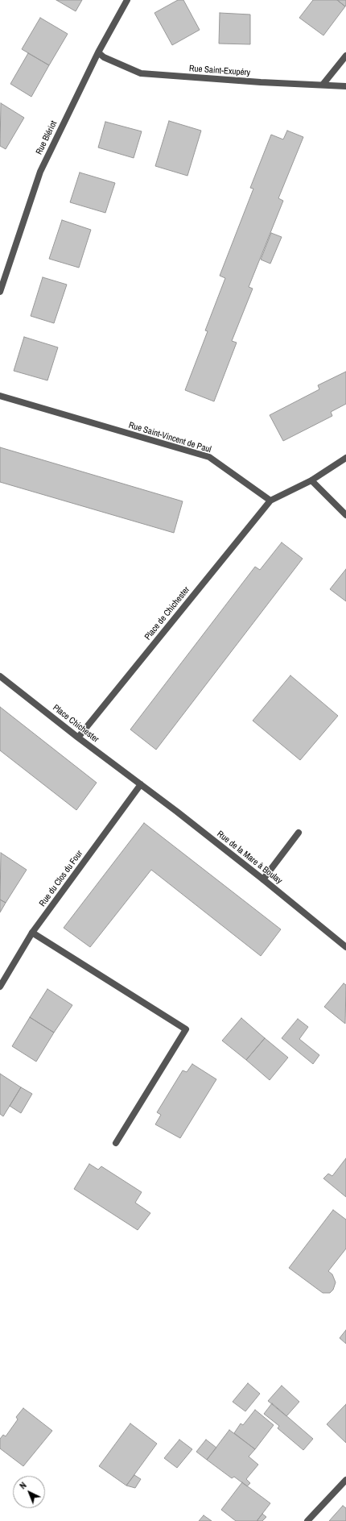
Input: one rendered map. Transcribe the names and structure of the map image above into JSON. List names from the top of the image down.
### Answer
{
  "streets": {
    "street": [
      "Rue Saint-Exupéry",
      "Rue Blériot",
      "Rue Saint-Vincent de Paul",
      "Place de Chichester",
      "Place Chichester",
      "Rue de la Mare à Boulay",
      "Rue du Clos du Four"
    ]
  },
  "crossings": [
    ["Rue Saint-Exupéry", "Rue Blériot"],
    ["Rue Saint-Vincent de Paul", "Place de Chichester"],
    ["Place de Chichester", "Place Chichester"],
    ["Place Chichester", "Rue de la Mare à Boulay"],
    ["Place Chichester", "Rue du Clos du Four"],
    ["Rue de la Mare à Boulay", "Rue du Clos du Four"]
  ],
  "north": "top left"
}
